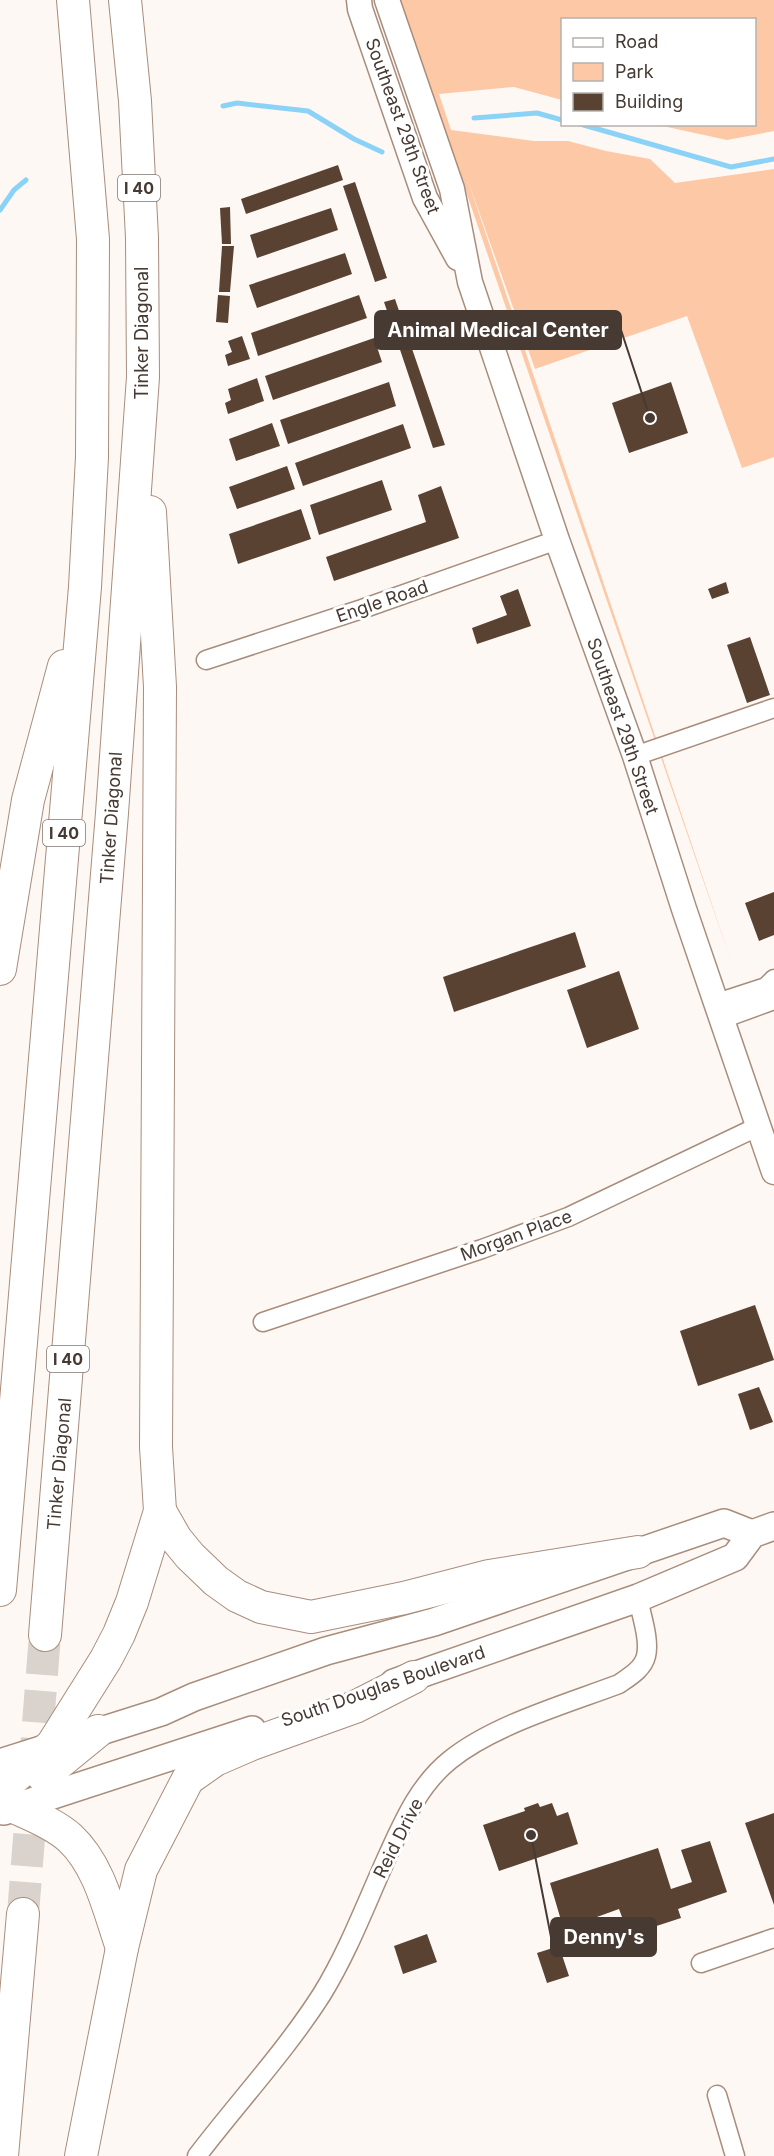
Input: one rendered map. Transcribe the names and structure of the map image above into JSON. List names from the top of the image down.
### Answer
{
  "streets": {
    "highway": ["I 40", "Tinker Diagonal"],
    "main road": ["Southeast 29th Street", "South Douglas Boulevard"],
    "street": ["Engle Road", "Morgan Place", "Reid Drive"]
  },
  "crossings": [
    ["Southeast 29th Street", "Engle Road"],
    ["Southeast 29th Street", "Morgan Place"],
    ["South Douglas Boulevard", "Reid Drive"]
  ],
  "places": ["Animal Medical Center", "Denny's"],
  "legend": ["Road", "Park", "Building"]
}
